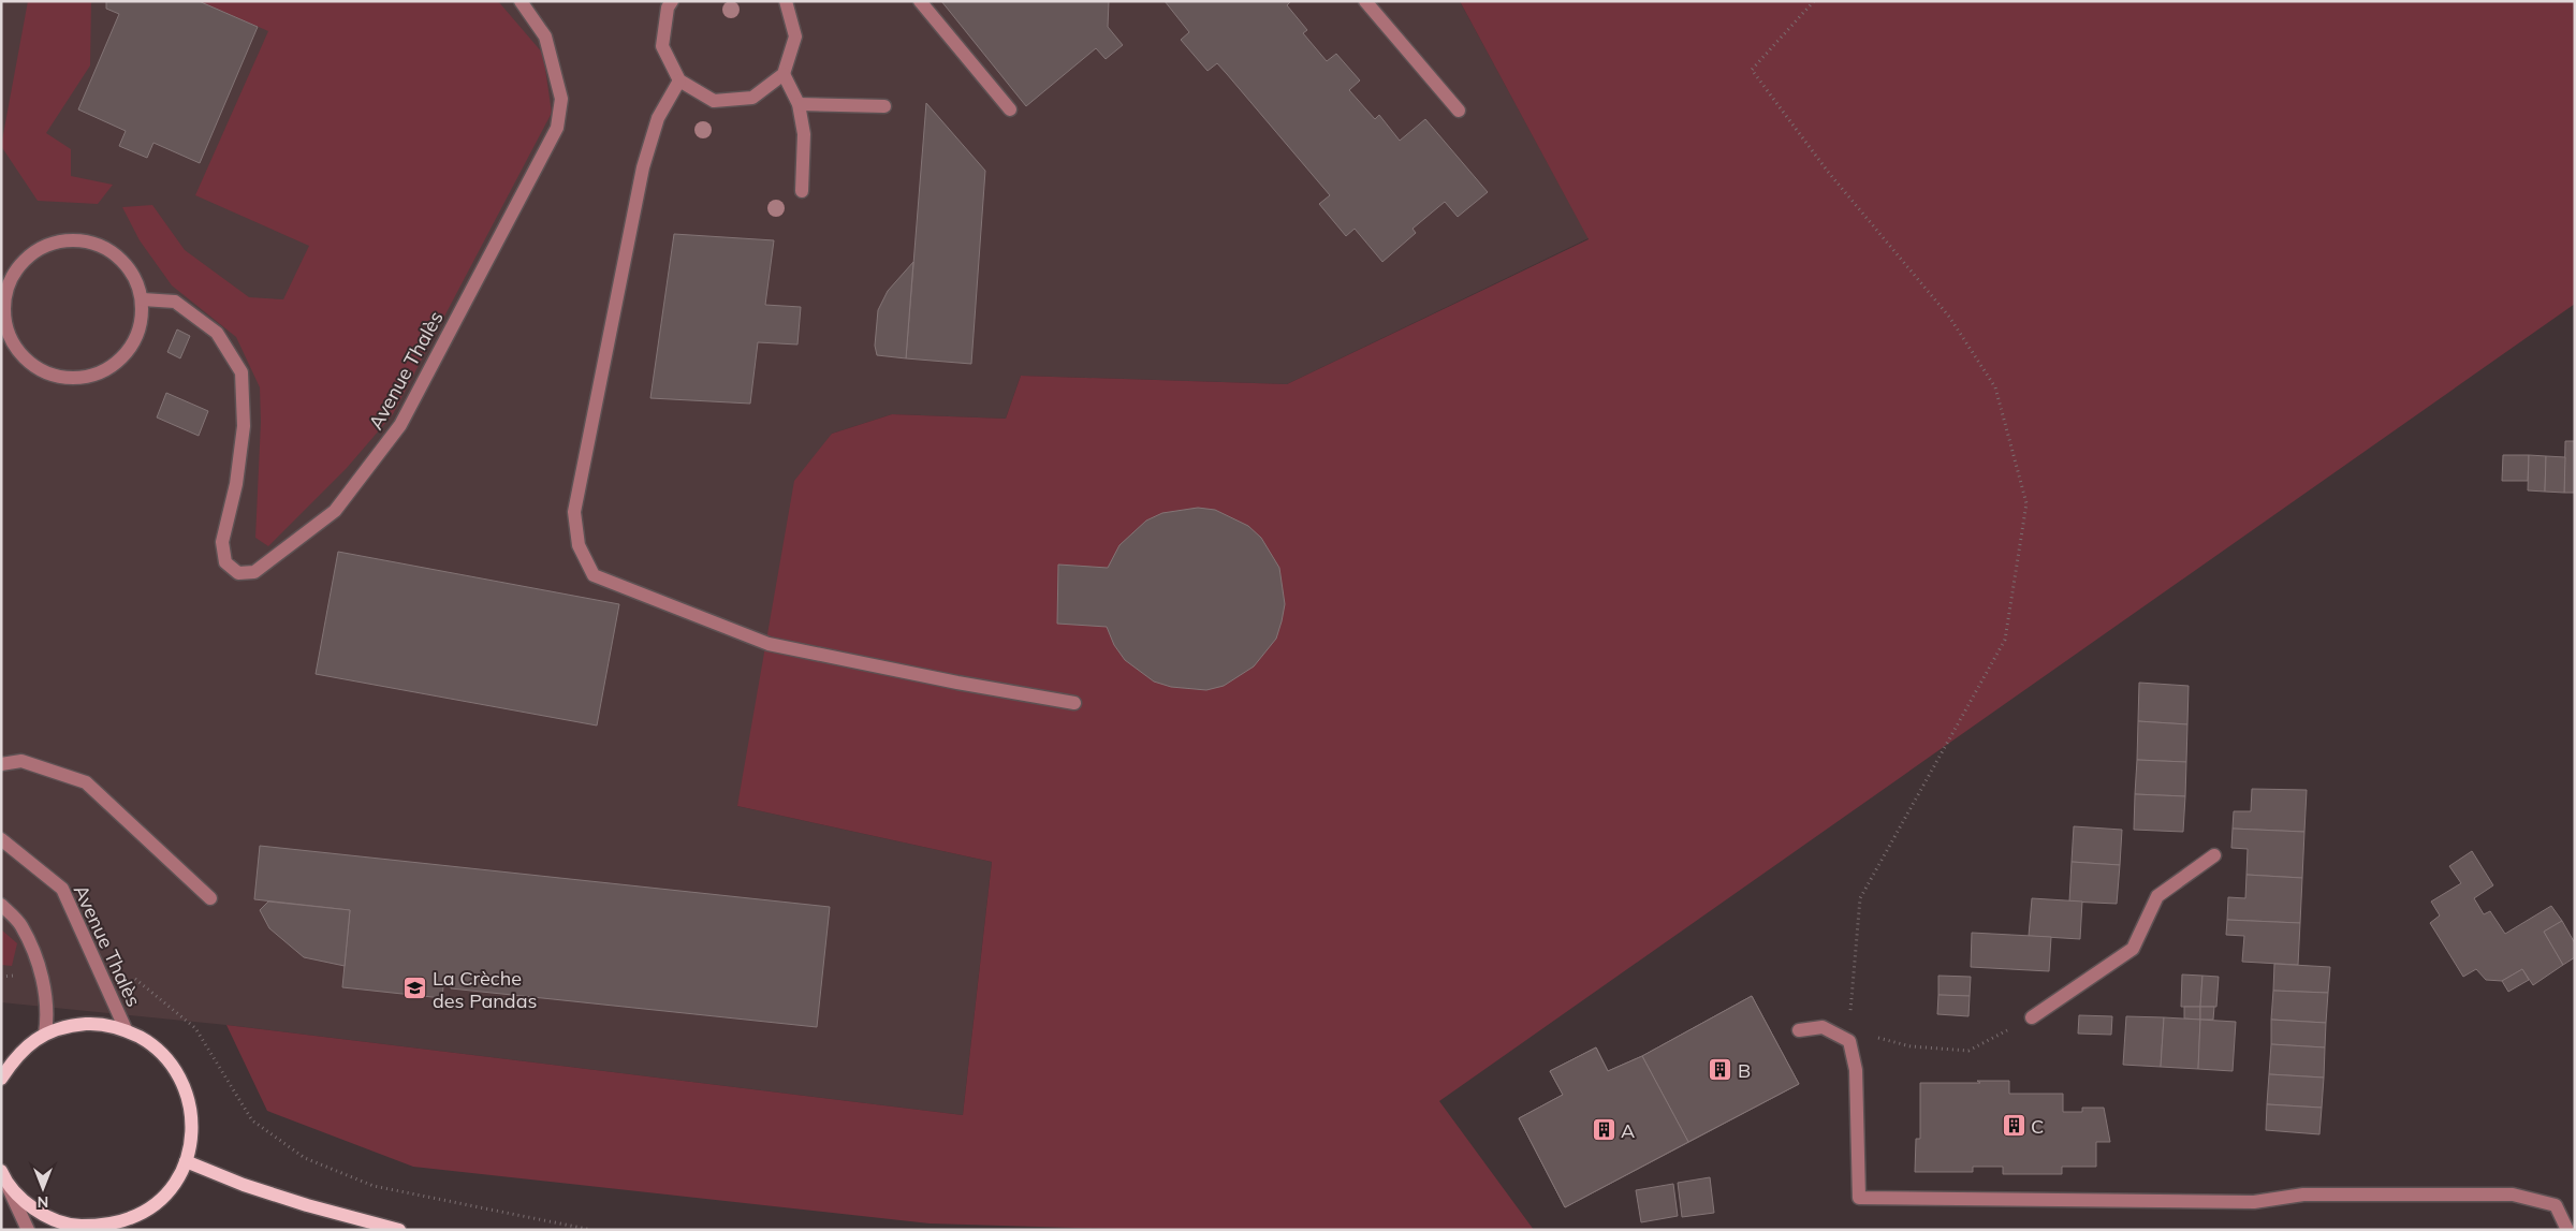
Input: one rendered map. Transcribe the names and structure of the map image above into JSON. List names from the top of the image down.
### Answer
{
  "streets": {
    "street": ["Avenue Thalès"]
  },
  "places": {
    "school or university": ["La Crèche des Pandas"],
    "building": ["B", "C", "A"]
  },
  "north": "bottom"
}
